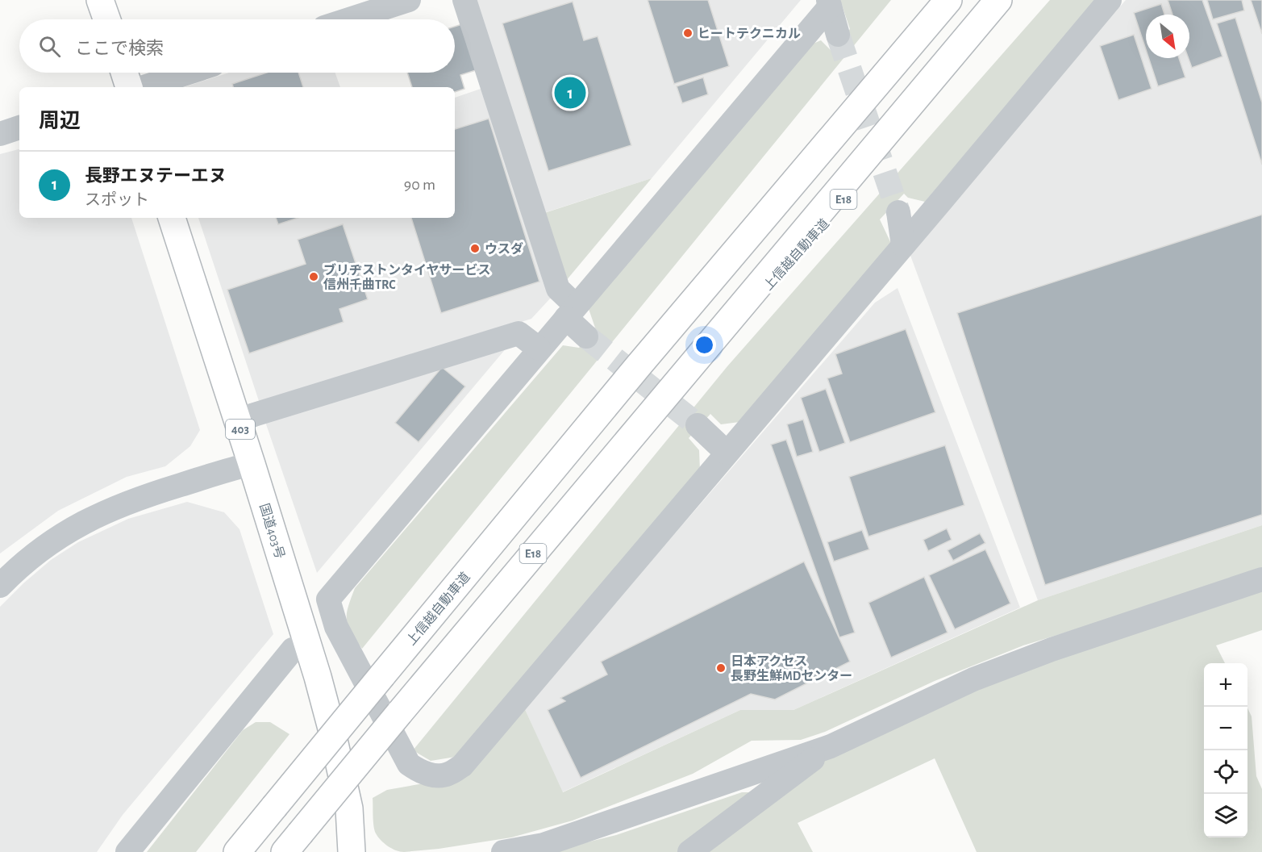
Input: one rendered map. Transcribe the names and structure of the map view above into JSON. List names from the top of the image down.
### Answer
{
  "streets": {
    "highway": [
      "E18",
      "上信越自動車道",
      "403",
      "国道403号"
    ]
  },
  "places": [
    "ヒートテクニカル",
    "ウスダ",
    "ブリヂストンタイヤサービス 信州千曲TRC",
    "日本アクセス 長野生鮮MDセンター"
  ],
  "north": "bottom right",
  "page": {
    "search": "ここで検索",
    "pins": "1",
    "heading": "周辺",
    "list": [
      {
        "mark": "1",
        "name": "長野エヌテーエヌ",
        "note": "スポット",
        "value": "90 m"
      }
    ],
    "map_buttons": ["+", "−"]
  }
}
